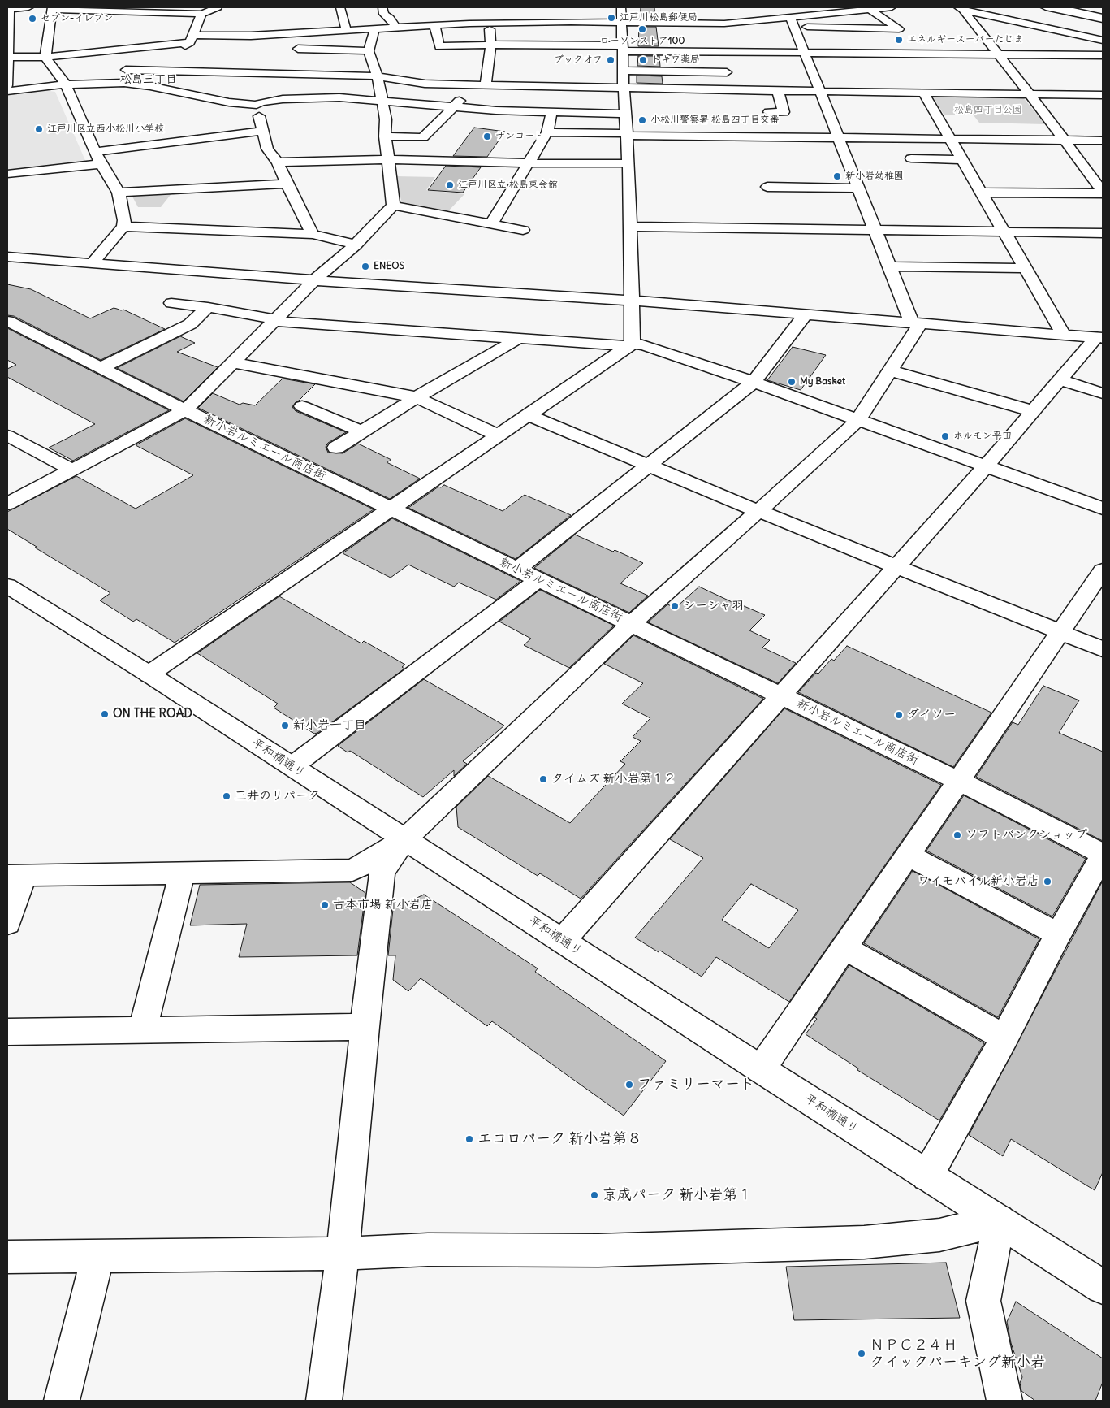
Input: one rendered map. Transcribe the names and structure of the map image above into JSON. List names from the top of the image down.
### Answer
{
  "streets": {
    "street": ["新小岩ルミエール商店街", "平和橋通り"]
  },
  "districts": ["松島三丁目"],
  "parks": ["松島四丁目公園"],
  "places": [
    "江戸川松島郵便局",
    "セブン-イレブン",
    "ローソンストア100",
    "エネルギースーパーたじま",
    "ブックオフ",
    "トキワ薬局",
    "小松川警察署 松島四丁目交番",
    "江戸川区立西小松川小学校",
    "サンコート",
    "新小岩幼稚園",
    "江戸川区立 松島東会館",
    "ENEOS",
    "My Basket",
    "ホルモン平田",
    "シーシャ羽",
    "ON THE ROAD",
    "ダイソー",
    "新小岩一丁目",
    "タイムズ 新小岩第１２",
    "三井のリパーク",
    "ソフトバンクショップ",
    "ワイモバイル新小岩店",
    "古本市場 新小岩店",
    "ファミリーマート",
    "エコロパーク 新小岩第８",
    "京成パーク 新小岩第１",
    "ＮＰＣ２４Ｈ クイックパーキング新小岩"
  ]
}
